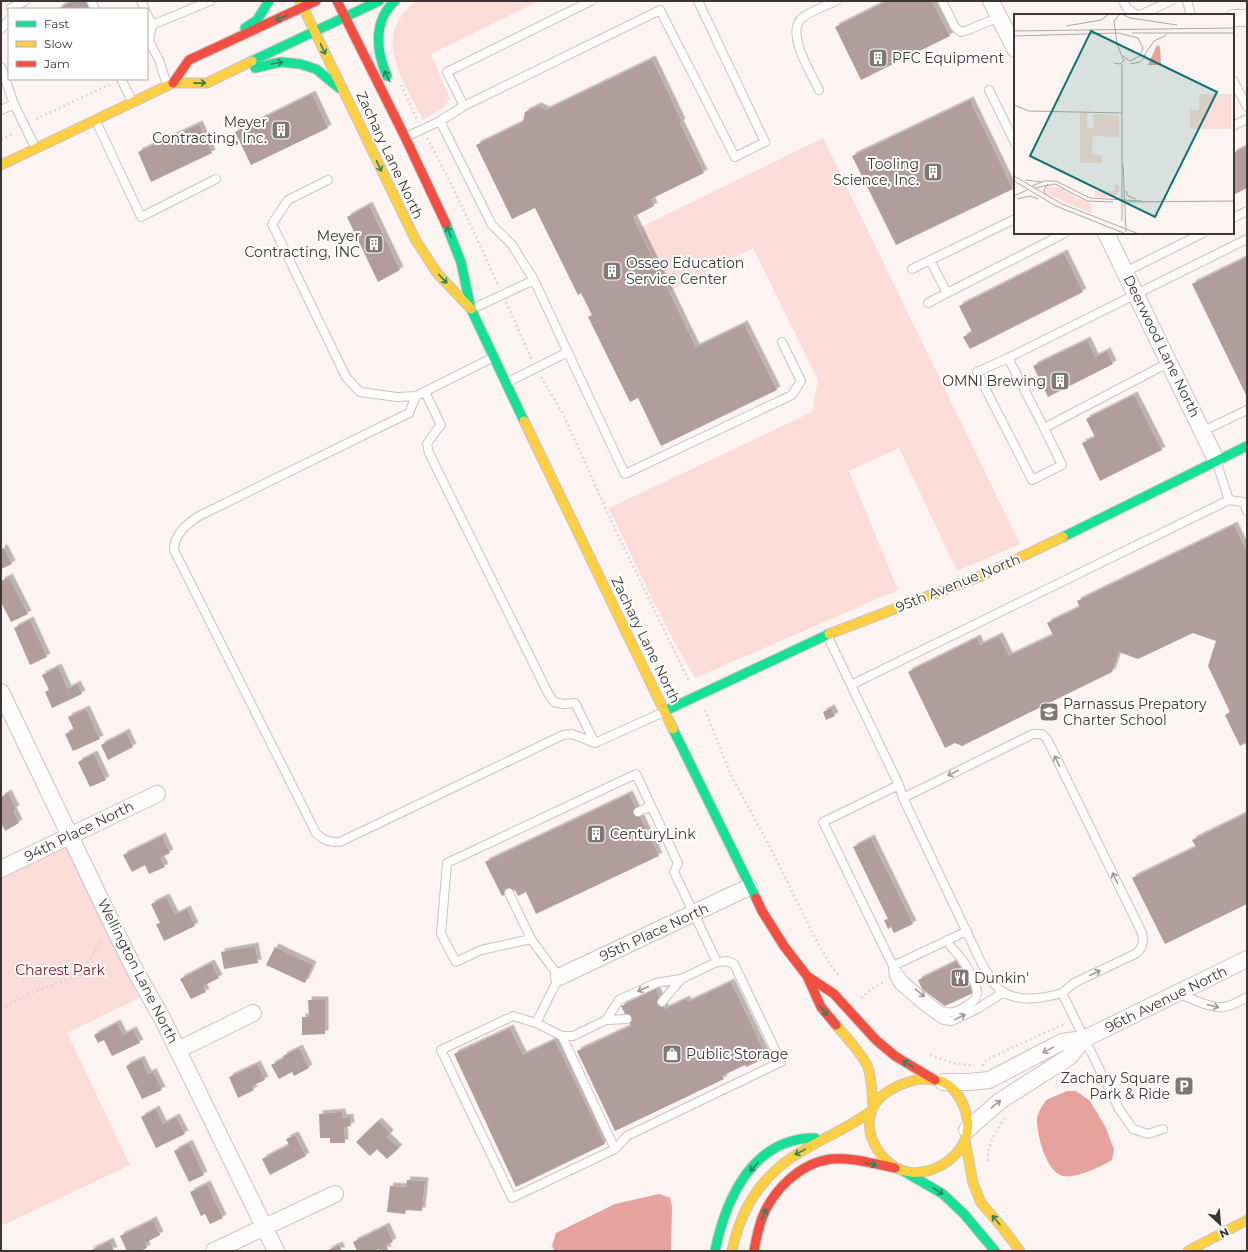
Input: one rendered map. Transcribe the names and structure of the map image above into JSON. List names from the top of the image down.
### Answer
{
  "streets": {
    "main road": ["Zachary Lane North", "95th Avenue North"],
    "street": [
      "Deerwood Lane North",
      "94th Place North",
      "95th Place North",
      "Wellington Lane North",
      "96th Avenue North"
    ]
  },
  "crossings": [
    ["Zachary Lane North", "95th Avenue North"],
    ["Zachary Lane North", "95th Place North"],
    ["Zachary Lane North", "96th Avenue North"],
    ["Deerwood Lane North", "95th Avenue North"],
    ["94th Place North", "Wellington Lane North"]
  ],
  "parks": ["Charest Park"],
  "places": {
    "building": [
      "PFC Equipment",
      "Meyer Contracting, Inc.",
      "Tooling Science, Inc.",
      "Meyer Contracting, INC",
      "Osseo Education Service Center",
      "OMNI Brewing",
      "CenturyLink"
    ],
    "school or university": ["Parnassus Prepatory Charter School"],
    "restaurant": ["Dunkin'"],
    "shop": ["Public Storage"],
    "parking": ["Zachary Square Park & Ride"]
  },
  "legend": ["Fast", "Slow", "Jam"],
  "north": "bottom right"
}
